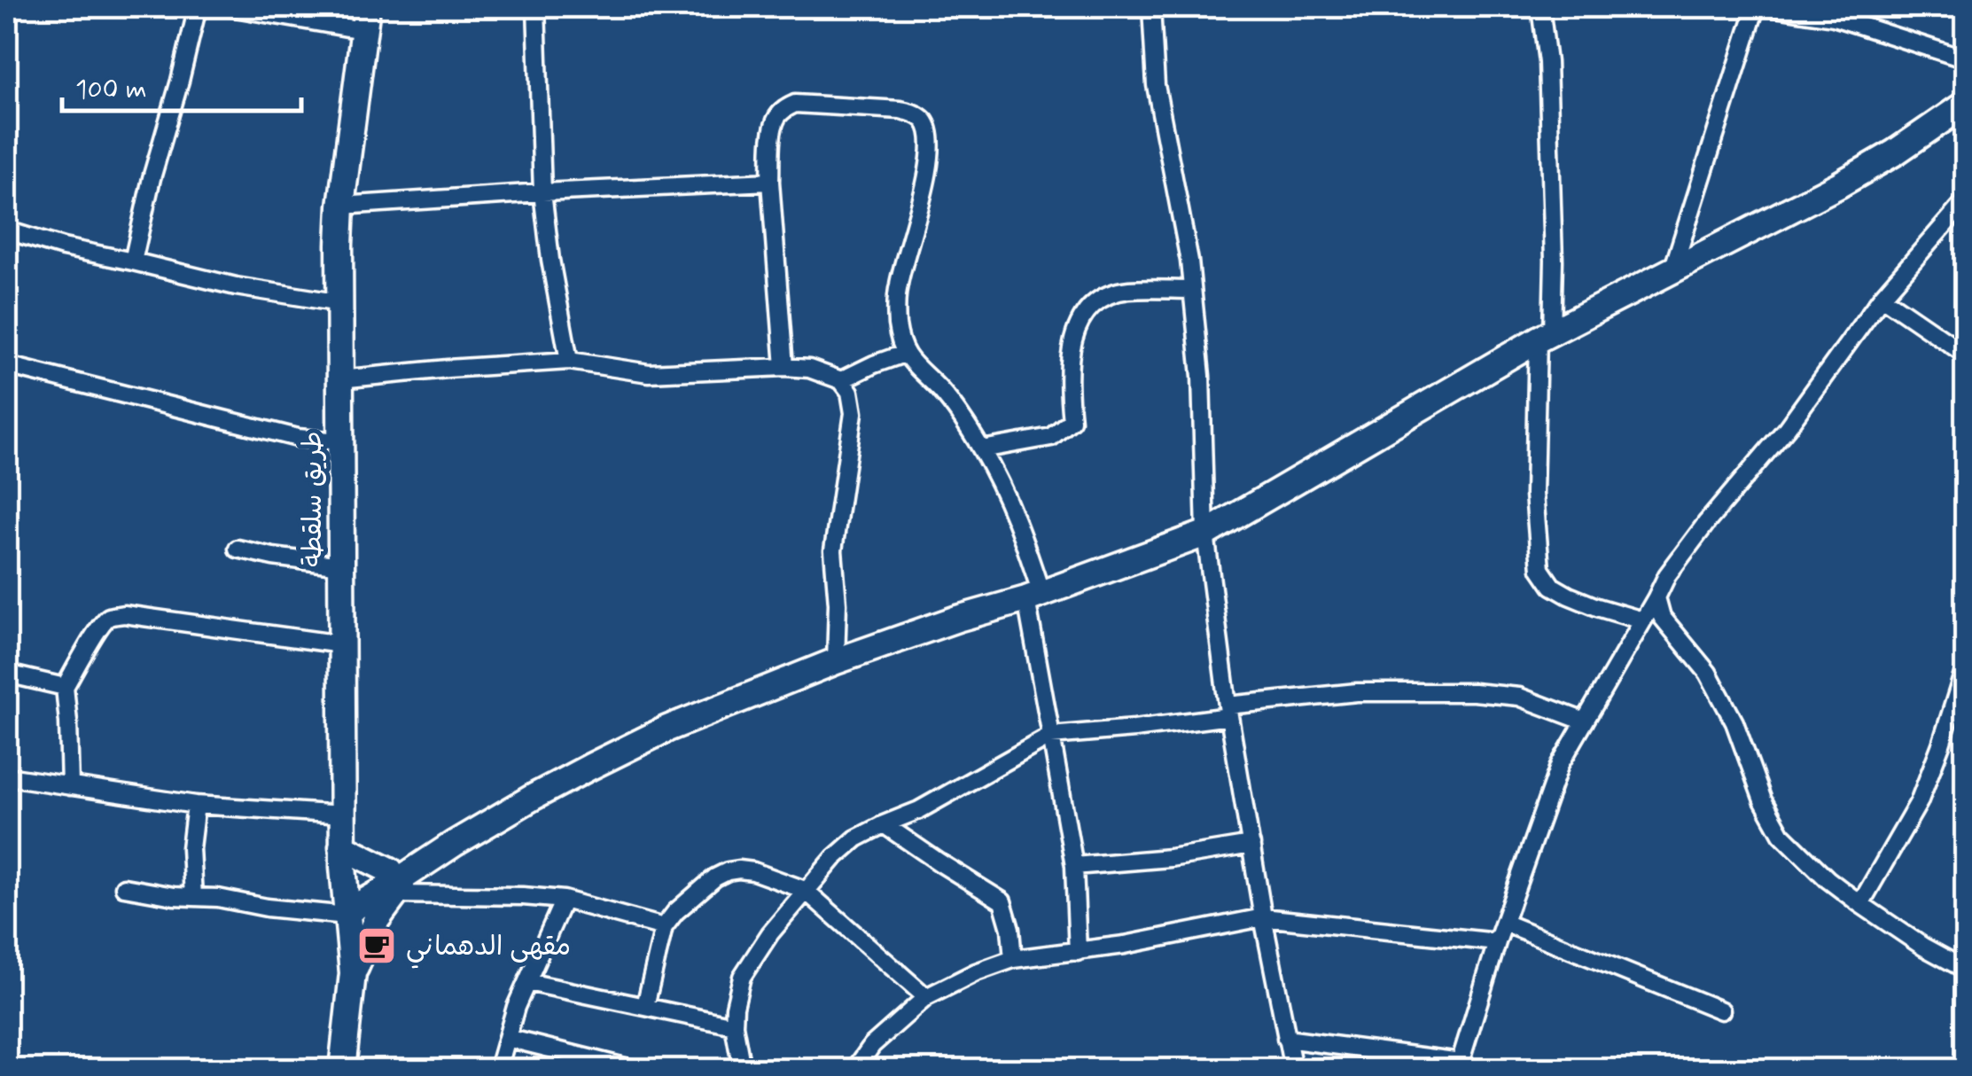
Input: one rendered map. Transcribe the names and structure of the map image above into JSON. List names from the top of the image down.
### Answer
{
  "streets": {
    "street": ["طريق سلقطة"]
  },
  "places": {
    "cafe": ["مقهى الدهماني"]
  },
  "scale_bar": "100 m"
}
